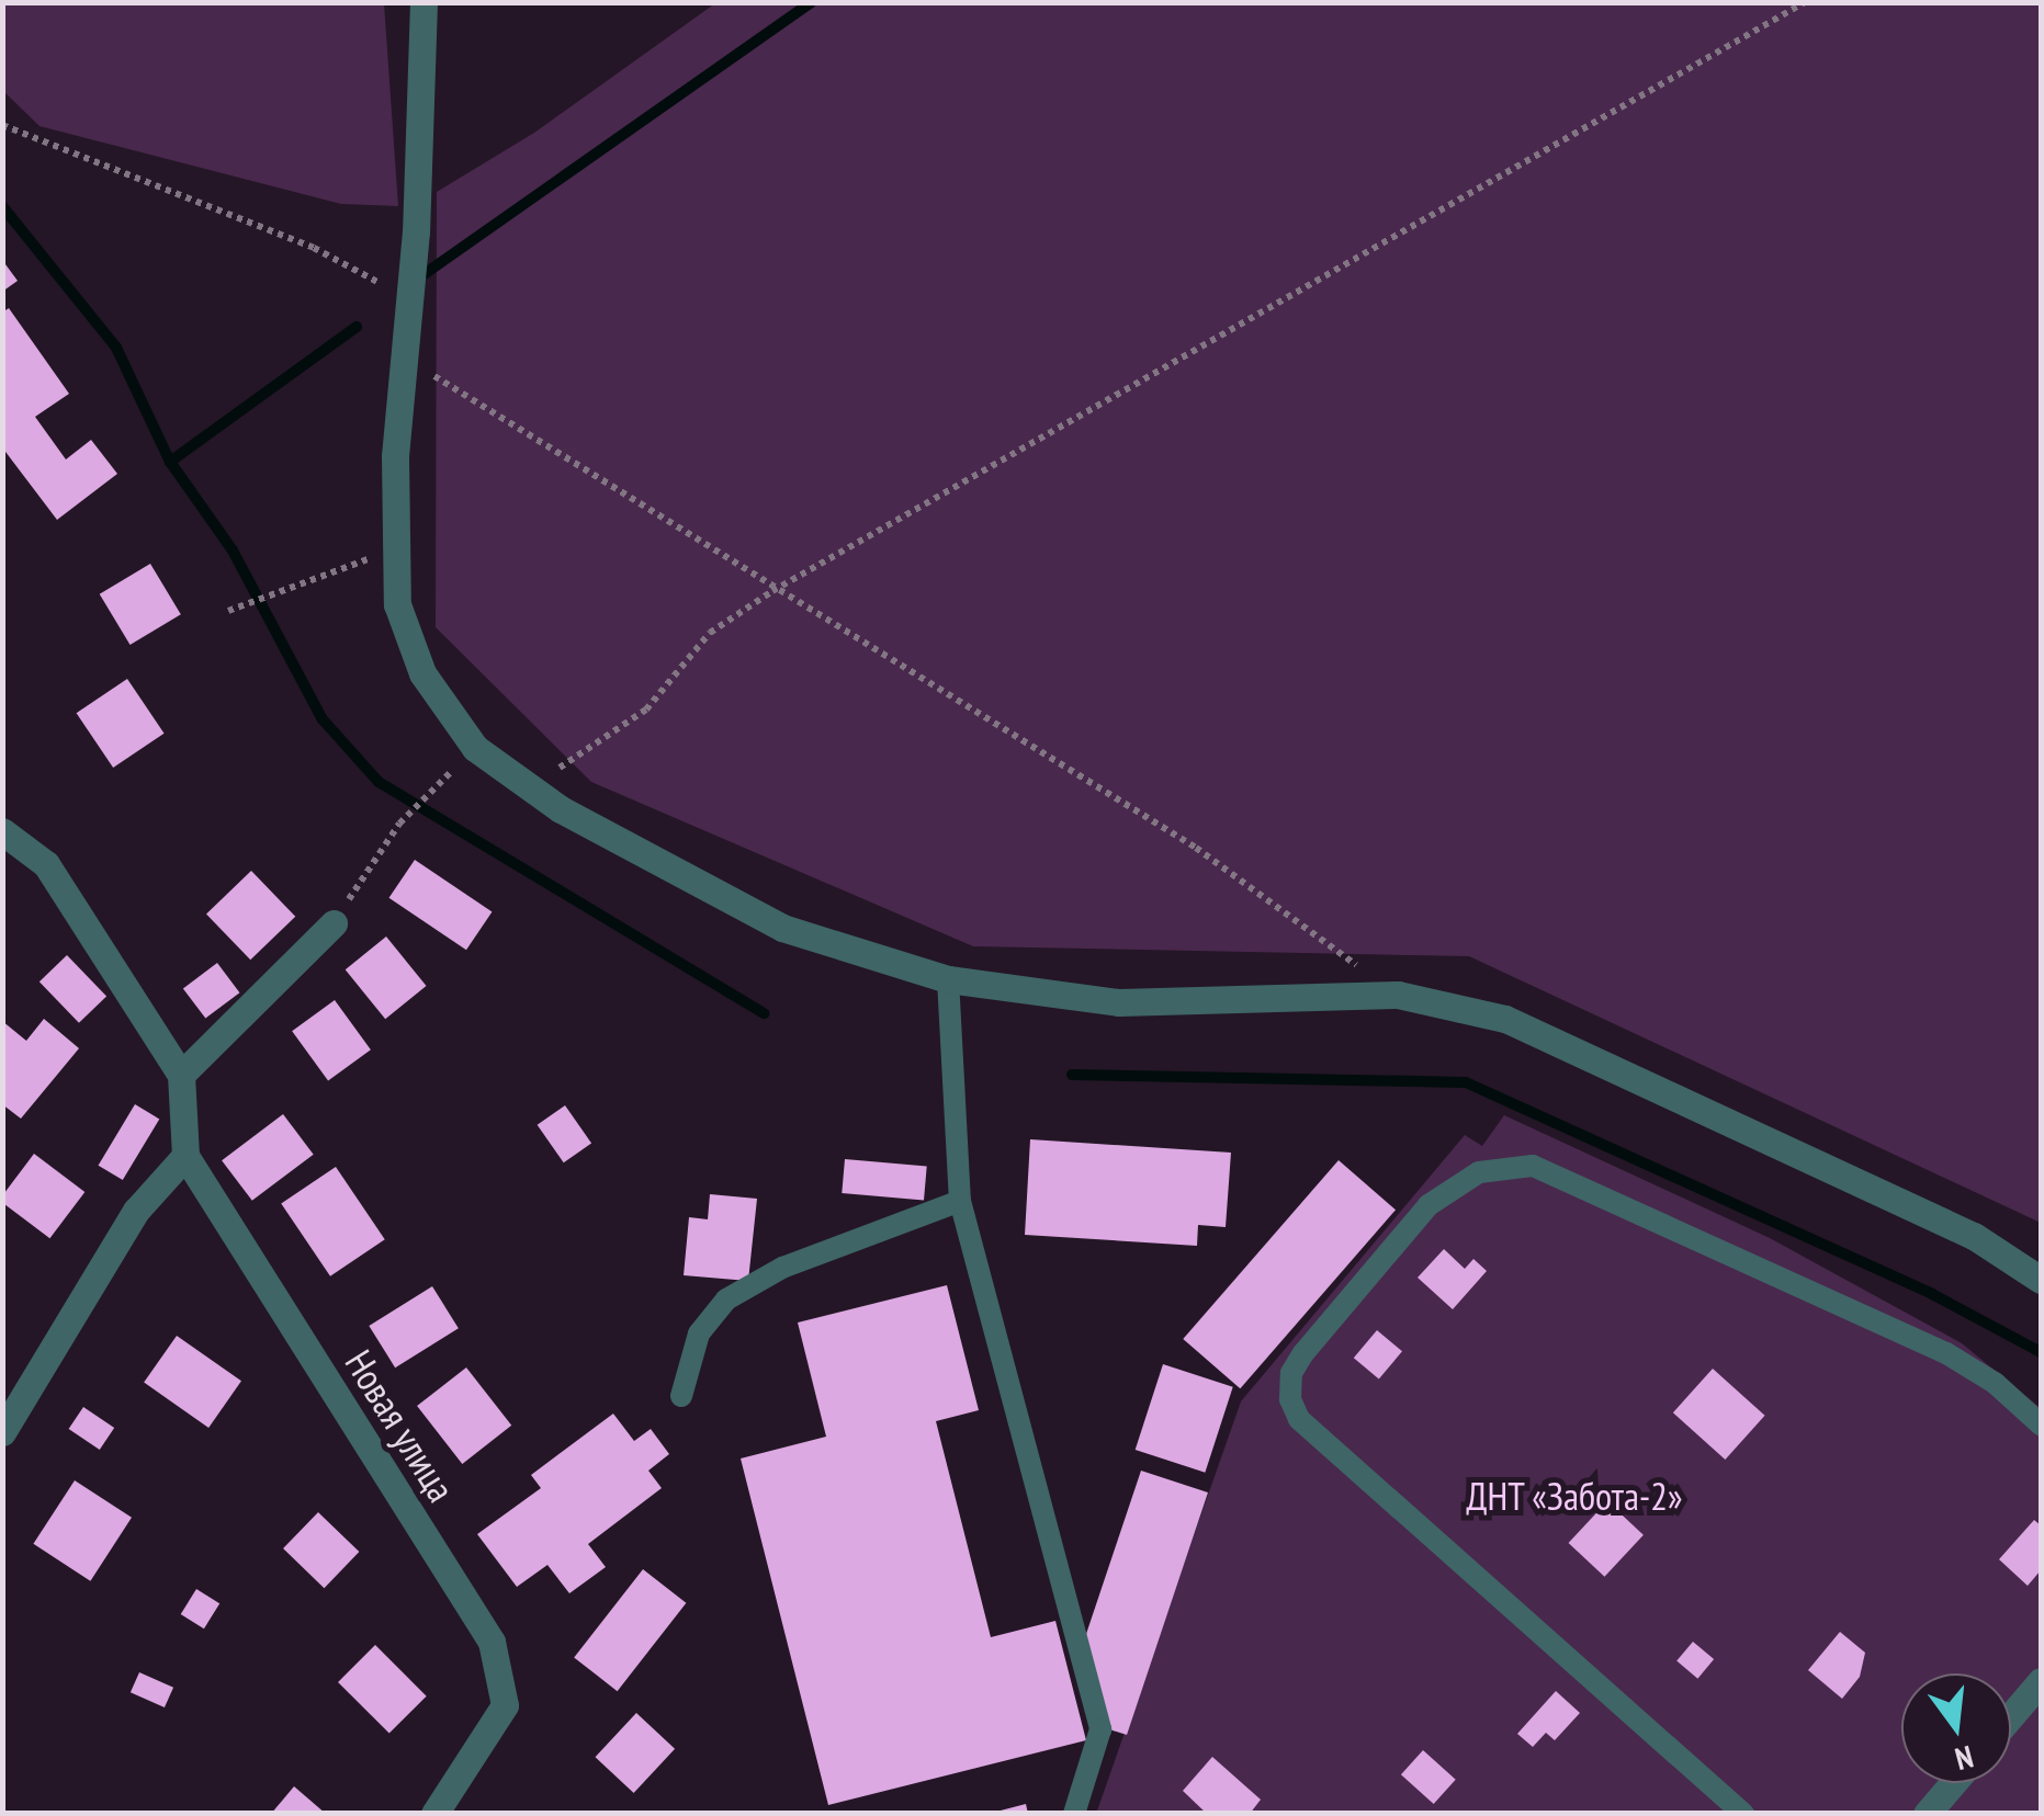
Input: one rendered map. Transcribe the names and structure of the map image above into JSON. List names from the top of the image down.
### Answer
{
  "streets": {
    "street": ["Новая улица"]
  },
  "parks": ["ДНТ «Забота-2»"],
  "north": "bottom"
}
